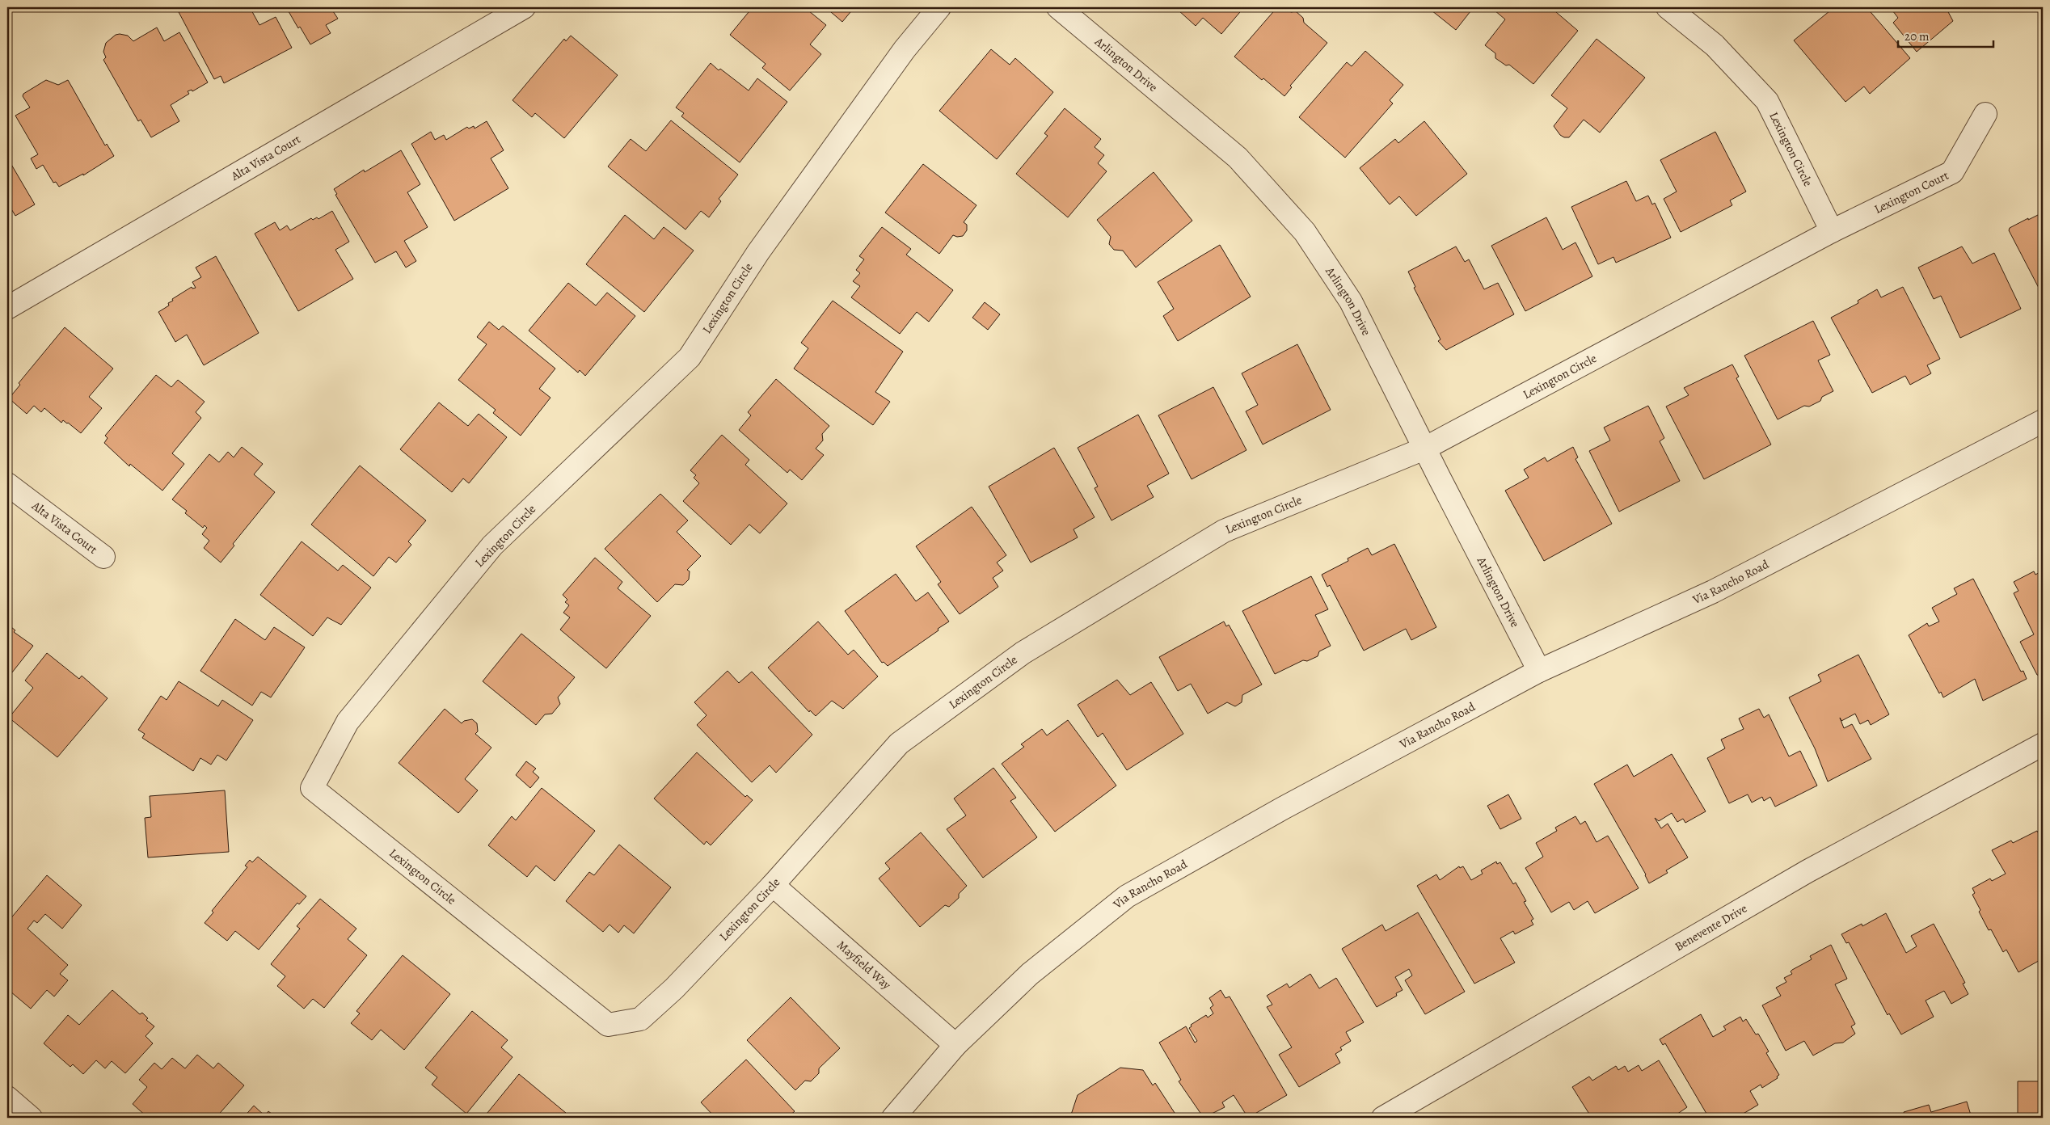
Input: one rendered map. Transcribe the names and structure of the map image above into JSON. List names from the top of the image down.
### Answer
{
  "streets": {
    "street": [
      "Arlington Drive",
      "Lexington Circle",
      "Alta Vista Court",
      "Lexington Court",
      "Via Rancho Road",
      "Benevente Drive",
      "Mayfield Way"
    ]
  },
  "crossings": [
    ["Arlington Drive", "Lexington Circle"],
    ["Arlington Drive", "Via Rancho Road"],
    ["Lexington Circle", "Lexington Court"],
    ["Lexington Circle", "Mayfield Way"],
    ["Via Rancho Road", "Mayfield Way"]
  ],
  "scale_bar": "20 m"
}
